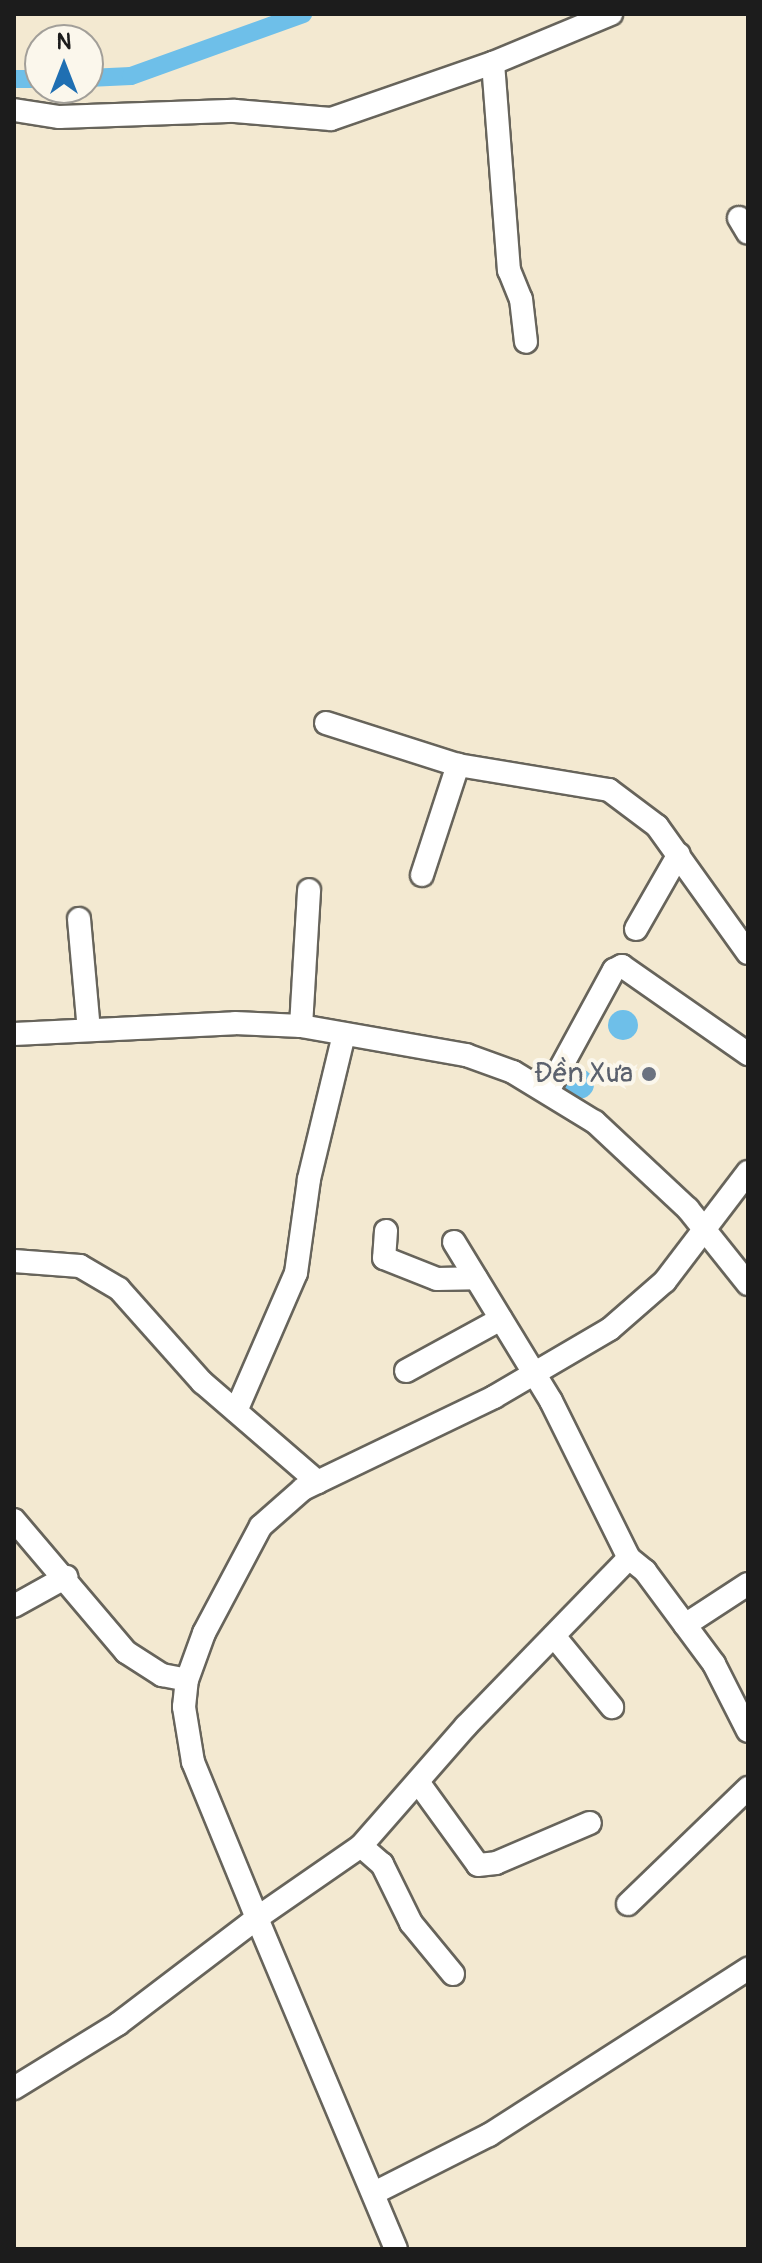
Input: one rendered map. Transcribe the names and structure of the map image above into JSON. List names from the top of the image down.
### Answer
{
  "places": ["Đền Xưa"],
  "north": "top"
}
